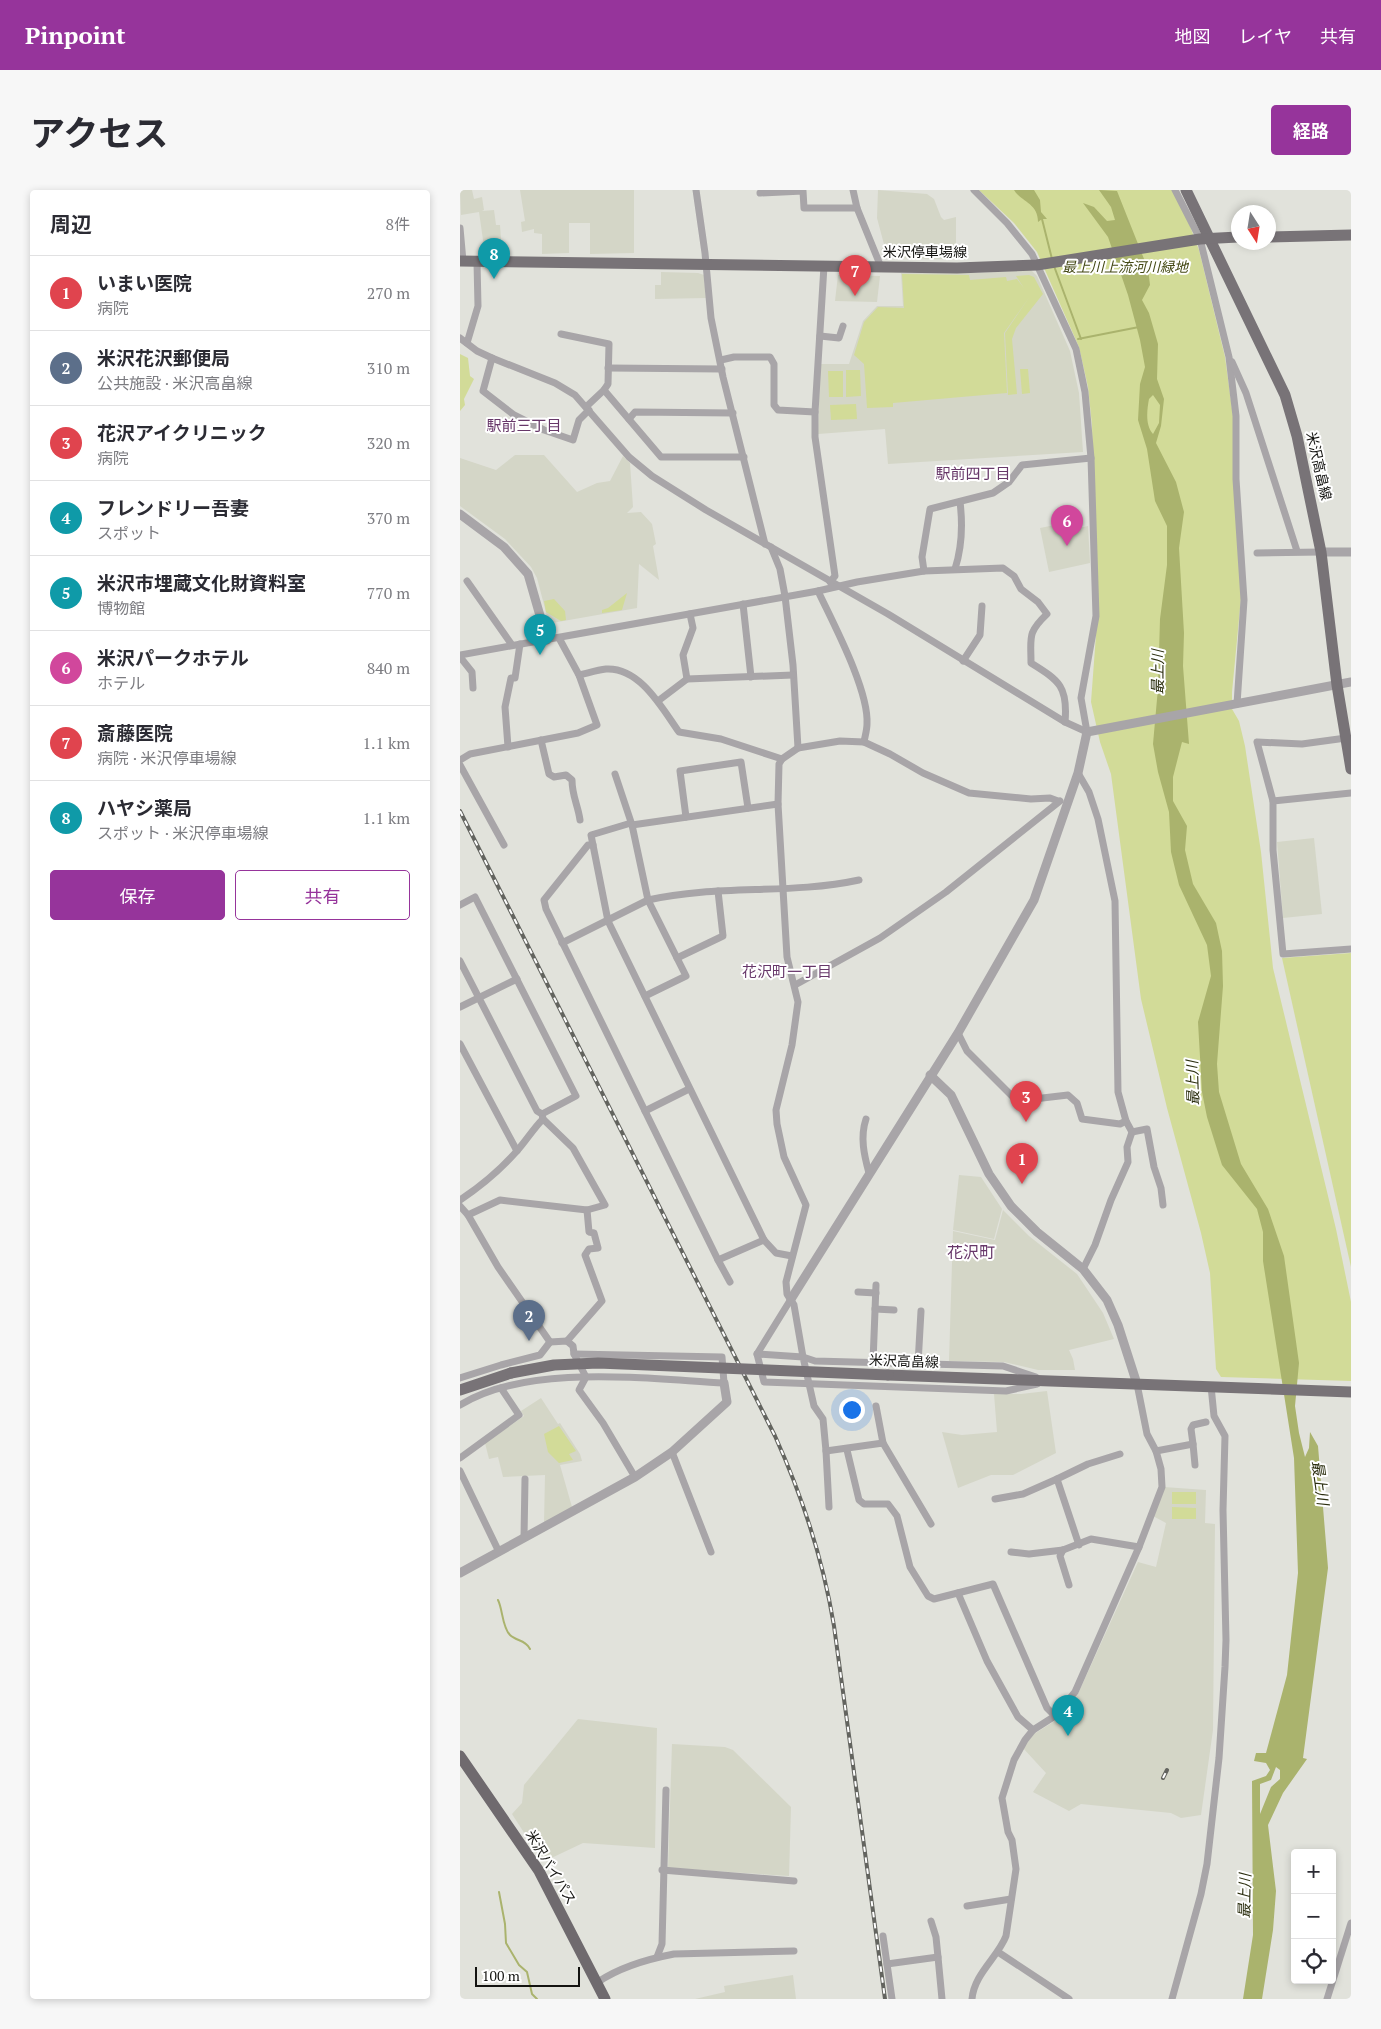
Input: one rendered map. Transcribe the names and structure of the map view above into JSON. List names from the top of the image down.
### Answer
{
  "streets": {
    "highway": ["米沢バイパス"],
    "main road": ["米沢停車場線", "米沢高畠線"]
  },
  "crossings": [
    ["米沢停車場線", "米沢高畠線"]
  ],
  "districts": [
    "駅前三丁目",
    "駅前四丁目",
    "花沢町一丁目",
    "花沢町"
  ],
  "water": ["最上川"],
  "parks": ["最上川上流河川緑地"],
  "scale_bar": "100 m",
  "north": "bottom",
  "page": {
    "header": "Pinpoint",
    "nav": ["地図", "レイヤ", "共有"],
    "title": "アクセス",
    "buttons": [
      "経路",
      ["保存", "共有"]
    ],
    "heading": ["周辺", "8件"],
    "pins": [
      "8",
      "7",
      "6",
      "5",
      "3",
      "1",
      "2",
      "4"
    ],
    "list": [
      {
        "mark": "1",
        "name": "いまい医院",
        "note": "病院",
        "value": "270 m"
      },
      {
        "mark": "2",
        "name": "米沢花沢郵便局",
        "note": "公共施設 · 米沢高畠線",
        "value": "310 m"
      },
      {
        "mark": "3",
        "name": "花沢アイクリニック",
        "note": "病院",
        "value": "320 m"
      },
      {
        "mark": "4",
        "name": "フレンドリー吾妻",
        "note": "スポット",
        "value": "370 m"
      },
      {
        "mark": "5",
        "name": "米沢市埋蔵文化財資料室",
        "note": "博物館",
        "value": "770 m"
      },
      {
        "mark": "6",
        "name": "米沢パークホテル",
        "note": "ホテル",
        "value": "840 m"
      },
      {
        "mark": "7",
        "name": "斎藤医院",
        "note": "病院 · 米沢停車場線",
        "value": "1.1 km"
      },
      {
        "mark": "8",
        "name": "ハヤシ薬局",
        "note": "スポット · 米沢停車場線",
        "value": "1.1 km"
      }
    ],
    "map_buttons": ["+", "−"],
    "scale": "100 m"
  }
}
